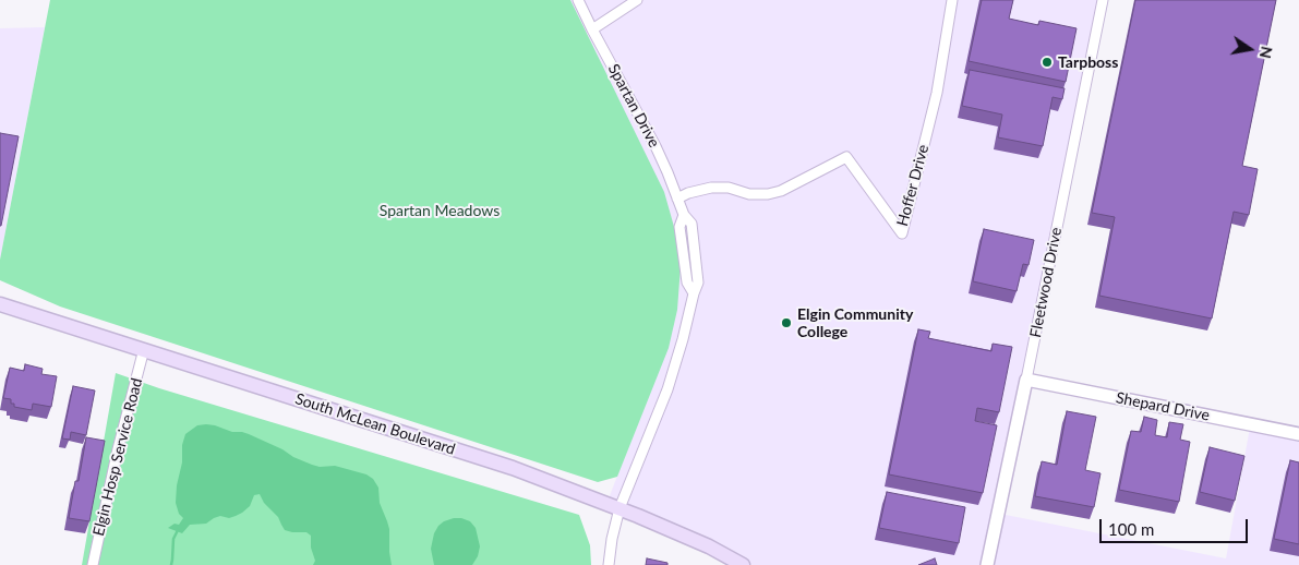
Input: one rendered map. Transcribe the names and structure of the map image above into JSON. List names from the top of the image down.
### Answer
{
  "streets": {
    "main road": ["South McLean Boulevard"],
    "street": [
      "Spartan Drive",
      "Hoffer Drive",
      "Fleetwood Drive",
      "Shepard Drive",
      "Elgin Hosp Service Road"
    ]
  },
  "crossings": [
    ["Spartan Drive", "Hoffer Drive"],
    ["Spartan Drive", "South McLean Boulevard"],
    ["Fleetwood Drive", "Shepard Drive"],
    ["South McLean Boulevard", "Elgin Hosp Service Road"]
  ],
  "parks": ["Spartan Meadows"],
  "places": ["Tarpboss", "Elgin Community College"],
  "scale_bar": "100 m",
  "north": "right"
}
